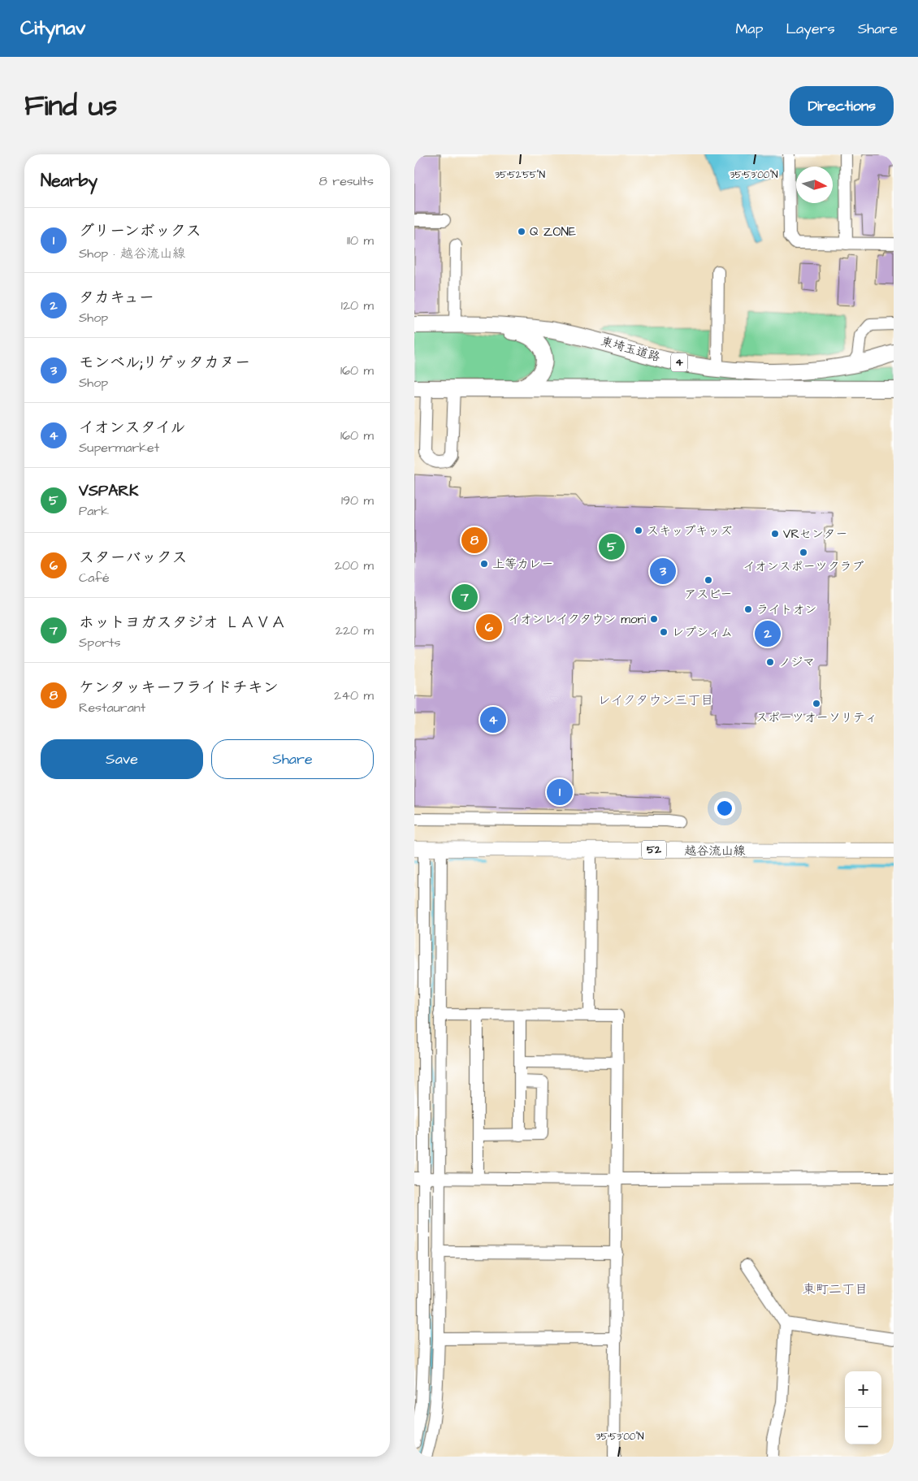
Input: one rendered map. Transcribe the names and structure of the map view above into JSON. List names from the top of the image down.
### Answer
{
  "streets": {
    "highway": ["東埼玉道路", "4"],
    "main road": ["52", "越谷流山線"]
  },
  "crossings": [
    ["東埼玉道路", "4"]
  ],
  "districts": ["レイクタウン三丁目", "東町二丁目"],
  "places": [
    "Q ZONE",
    "スキップキッズ",
    "VRセンター",
    "イオンスポーツクラブ",
    "上等カレー",
    "アスビー",
    "ライトオン",
    "イオンレイクタウン mori",
    "レプシィム",
    "ノジマ",
    "スポーツオーソリティ"
  ],
  "north": "right",
  "page": {
    "header": "Citynav",
    "nav": ["Map", "Layers", "Share"],
    "title": "Find us",
    "buttons": [
      "Directions",
      ["Save", "Share"]
    ],
    "heading": ["Nearby", "8 results"],
    "list": [
      {
        "mark": "1",
        "name": "グリーンボックス",
        "note": "Shop · 越谷流山線",
        "value": "110 m"
      },
      {
        "mark": "2",
        "name": "タカキュー",
        "note": "Shop",
        "value": "120 m"
      },
      {
        "mark": "3",
        "name": "モンベル;リゲッタカヌー",
        "note": "Shop",
        "value": "160 m"
      },
      {
        "mark": "4",
        "name": "イオンスタイル",
        "note": "Supermarket",
        "value": "160 m"
      },
      {
        "mark": "5",
        "name": "VSPARK",
        "note": "Park",
        "value": "190 m"
      },
      {
        "mark": "6",
        "name": "スターバックス",
        "note": "Café",
        "value": "200 m"
      },
      {
        "mark": "7",
        "name": "ホットヨガスタジオ ＬＡＶＡ",
        "note": "Sports",
        "value": "220 m"
      },
      {
        "mark": "8",
        "name": "ケンタッキーフライドチキン",
        "note": "Restaurant",
        "value": "240 m"
      }
    ],
    "pins": [
      "8",
      "5",
      "3",
      "7",
      "6",
      "2",
      "4",
      "1"
    ],
    "map_buttons": ["+", "−"]
  },
  "coordinates": ["35°52'55\"N", "35°53'00\"N"]
}
